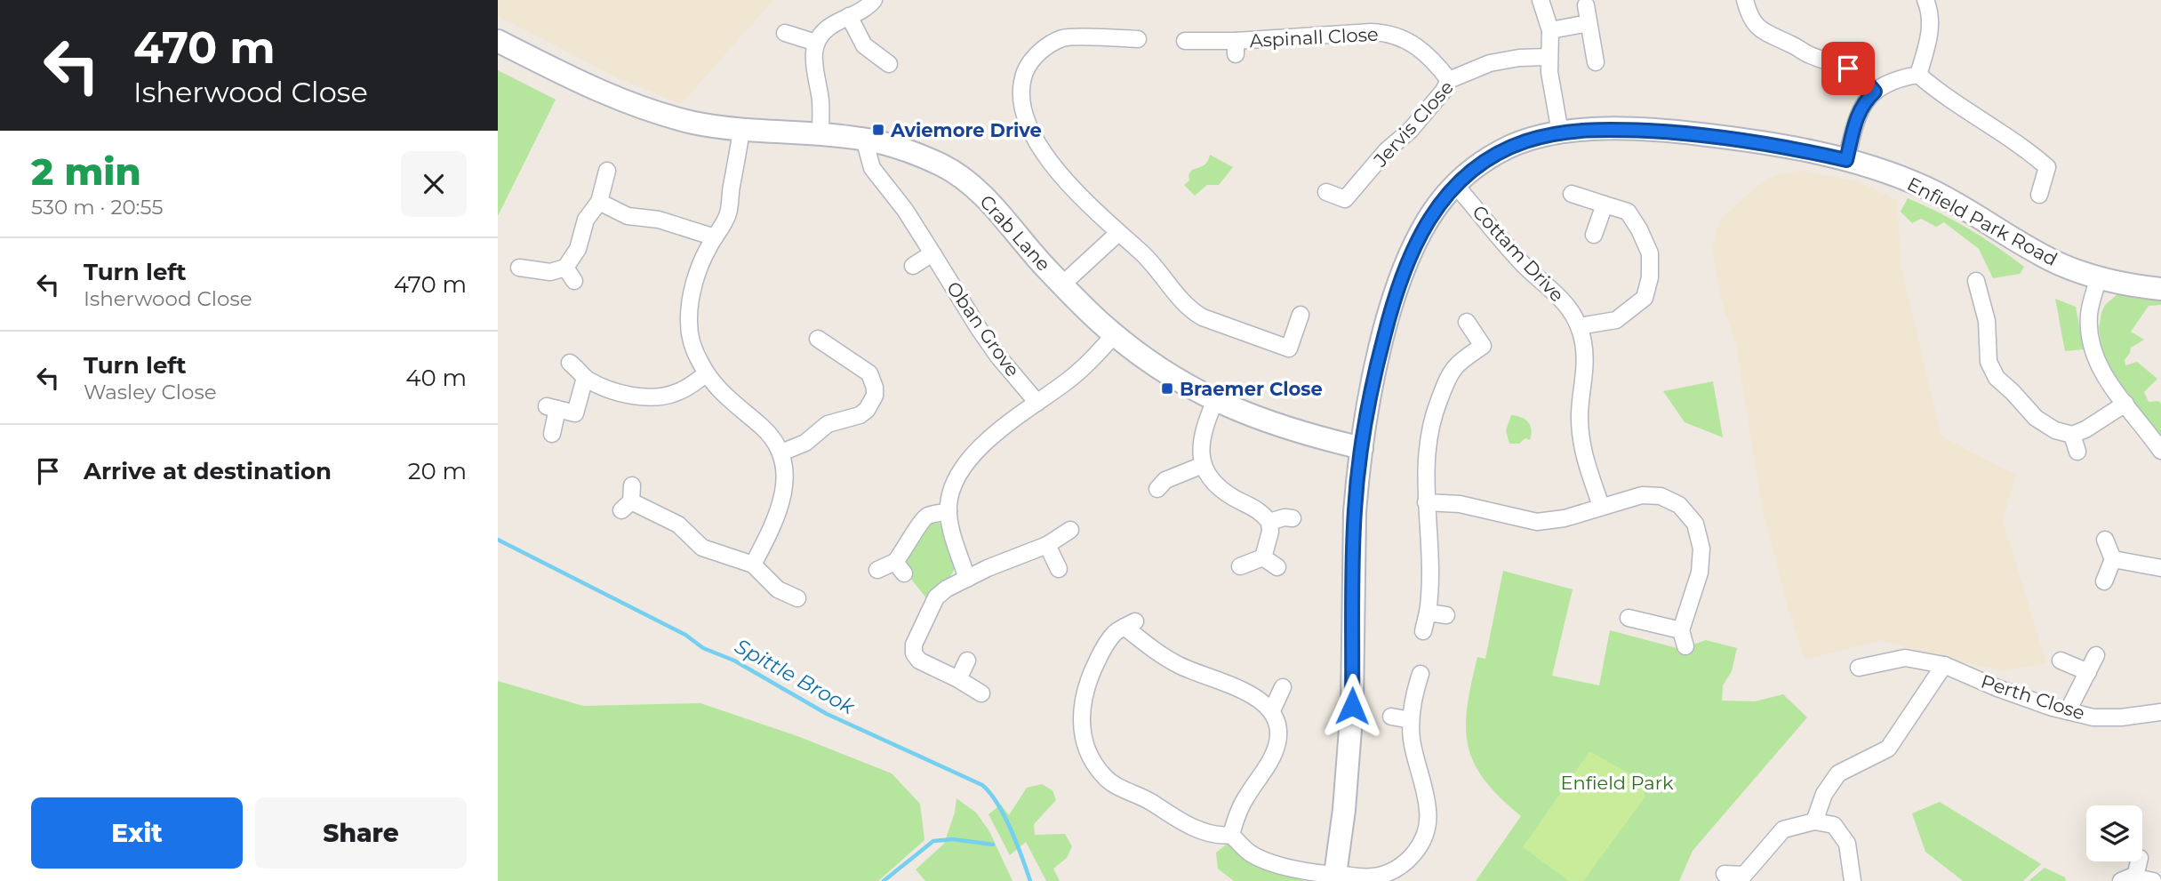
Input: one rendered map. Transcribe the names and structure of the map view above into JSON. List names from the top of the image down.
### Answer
{
  "streets": {
    "street": [
      "Aspinall Close",
      "Jervis Close",
      "Enfield Park Road",
      "Crab Lane",
      "Cottam Drive",
      "Oban Grove",
      "Perth Close"
    ]
  },
  "crossings": [
    ["Aspinall Close", "Jervis Close"],
    ["Enfield Park Road", "Crab Lane"],
    ["Enfield Park Road", "Cottam Drive"],
    ["Crab Lane", "Oban Grove"]
  ],
  "water": ["Spittle Brook"],
  "parks": ["Enfield Park"],
  "places": {
    "transit": ["Aviemore Drive", "Braemer Close"]
  },
  "page": {
    "turn": ["470 m", "Isherwood Close"],
    "heading": ["2 min", "530 m · 20:55"],
    "list": [
      {
        "name": "Turn left",
        "note": "Isherwood Close",
        "value": "470 m"
      },
      {
        "name": "Turn left",
        "note": "Wasley Close",
        "value": "40 m"
      },
      {
        "name": "Arrive at destination",
        "value": "20 m"
      }
    ],
    "buttons": ["Exit", "Share"]
  }
}
